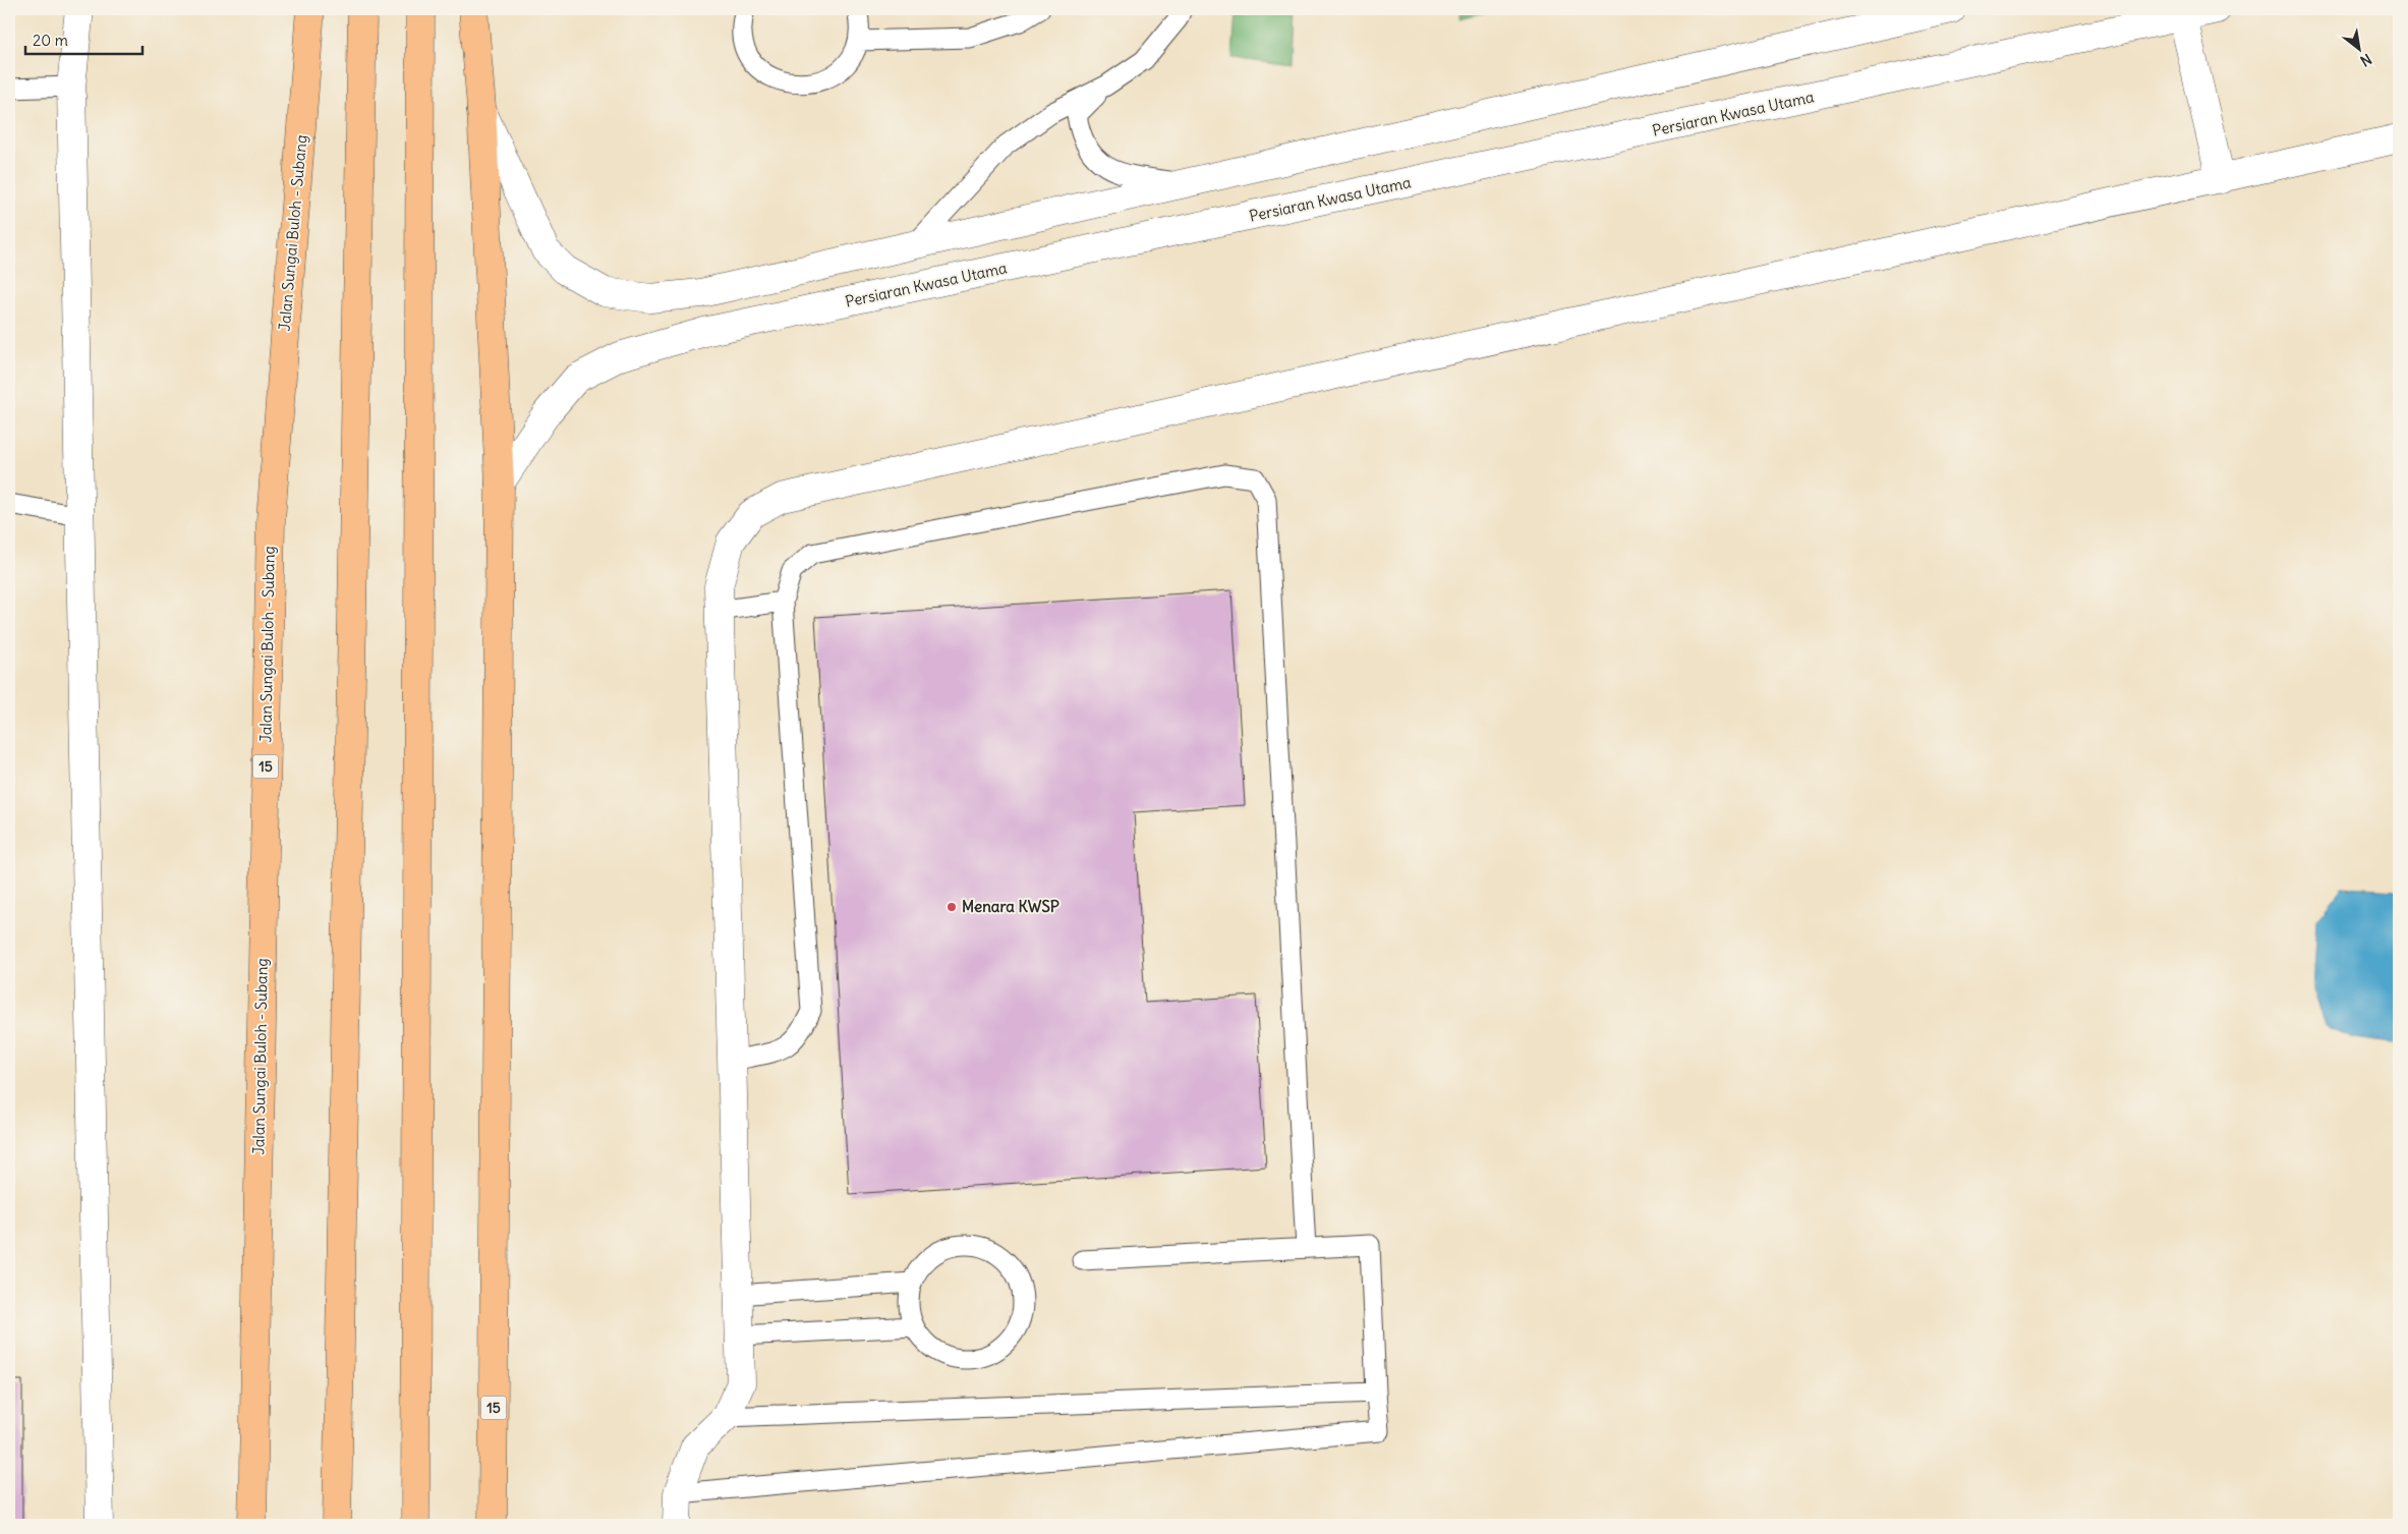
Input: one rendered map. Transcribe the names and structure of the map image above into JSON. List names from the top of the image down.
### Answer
{
  "streets": {
    "highway": ["Jalan Sungai Buloh - Subang", "15"],
    "street": ["Persiaran Kwasa Utama"]
  },
  "crossings": [
    ["Persiaran Kwasa Utama", "15"]
  ],
  "places": ["Menara KWSP"],
  "scale_bar": "20 m",
  "north": "bottom right"
}
